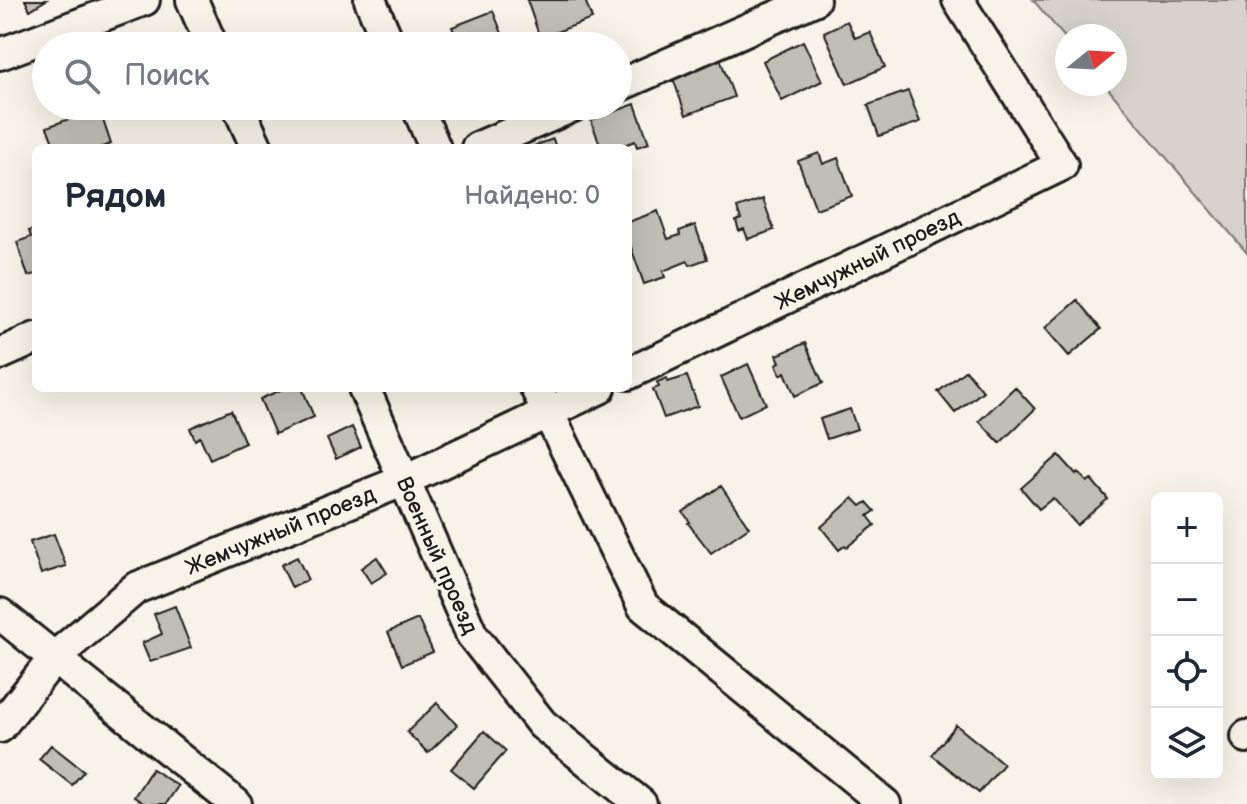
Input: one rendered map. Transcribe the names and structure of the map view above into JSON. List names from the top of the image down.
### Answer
{
  "streets": {
    "street": ["Жемчужный проезд", "Военный проезд"]
  },
  "crossings": [
    ["Жемчужный проезд", "Военный проезд"]
  ],
  "north": "right",
  "page": {
    "search": "Поиск",
    "heading": ["Рядом", "Найдено: 0"],
    "map_buttons": ["+", "−"]
  }
}
